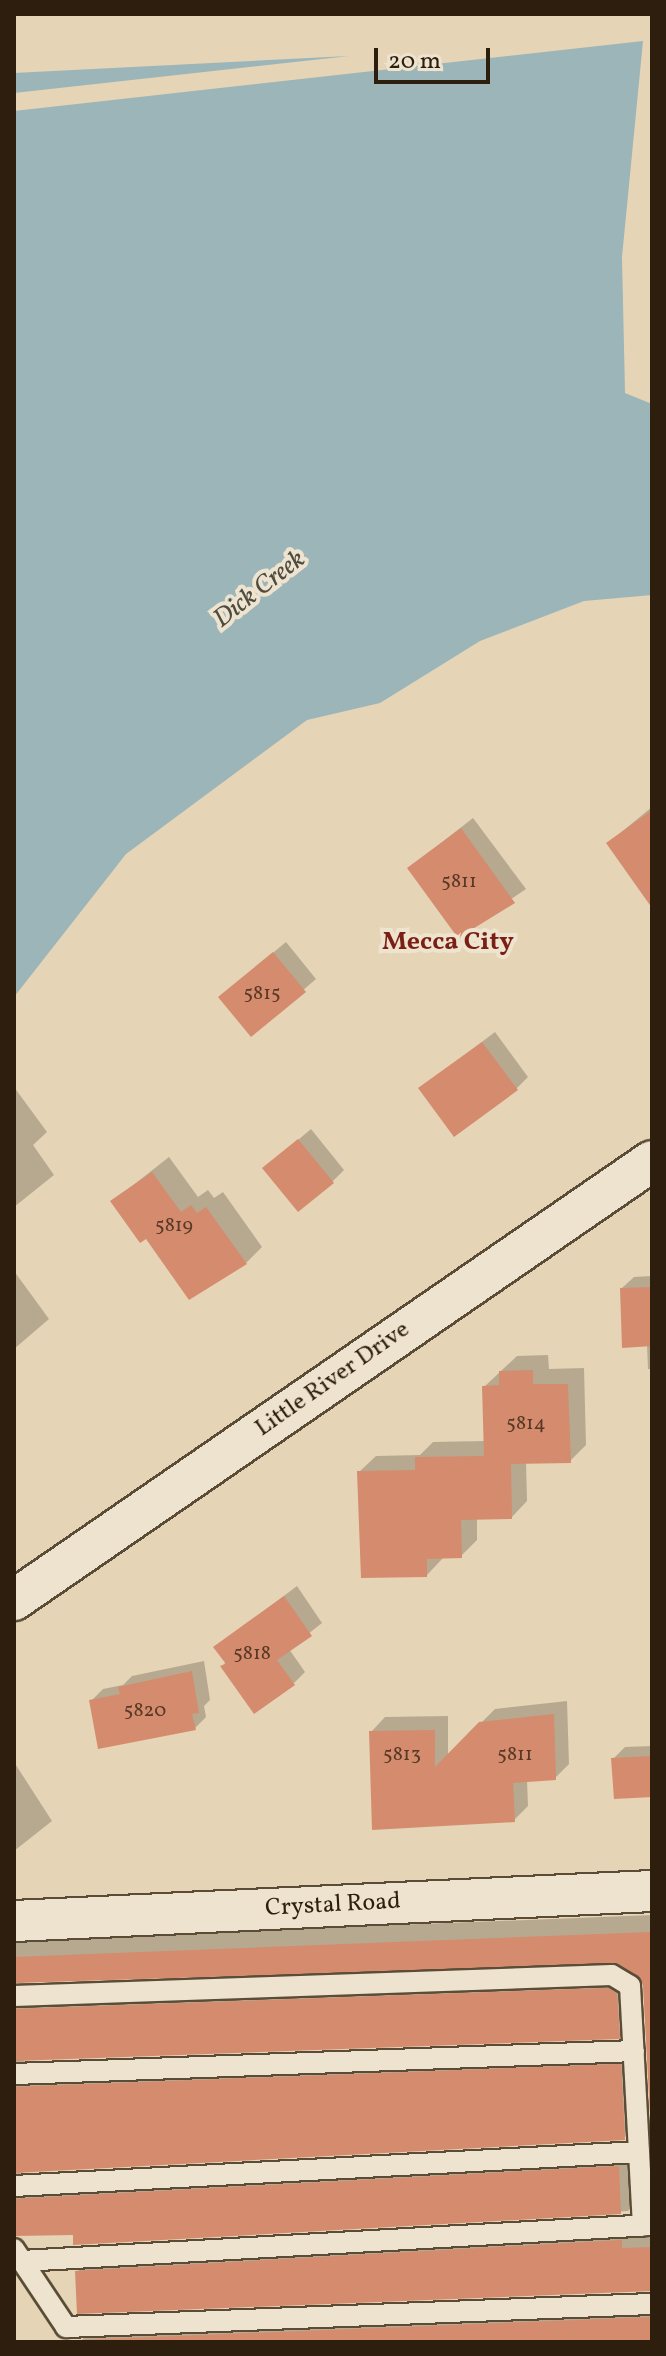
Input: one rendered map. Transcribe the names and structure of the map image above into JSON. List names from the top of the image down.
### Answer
{
  "streets": {
    "street": ["Little River Drive", "Crystal Road"]
  },
  "districts": ["Mecca City"],
  "water": ["Dick Creek"],
  "house_numbers": [
    "5811",
    "5815",
    "5819",
    "5814",
    "5818",
    "5820",
    "5813",
    "5811"
  ],
  "scale_bar": "20 m"
}
